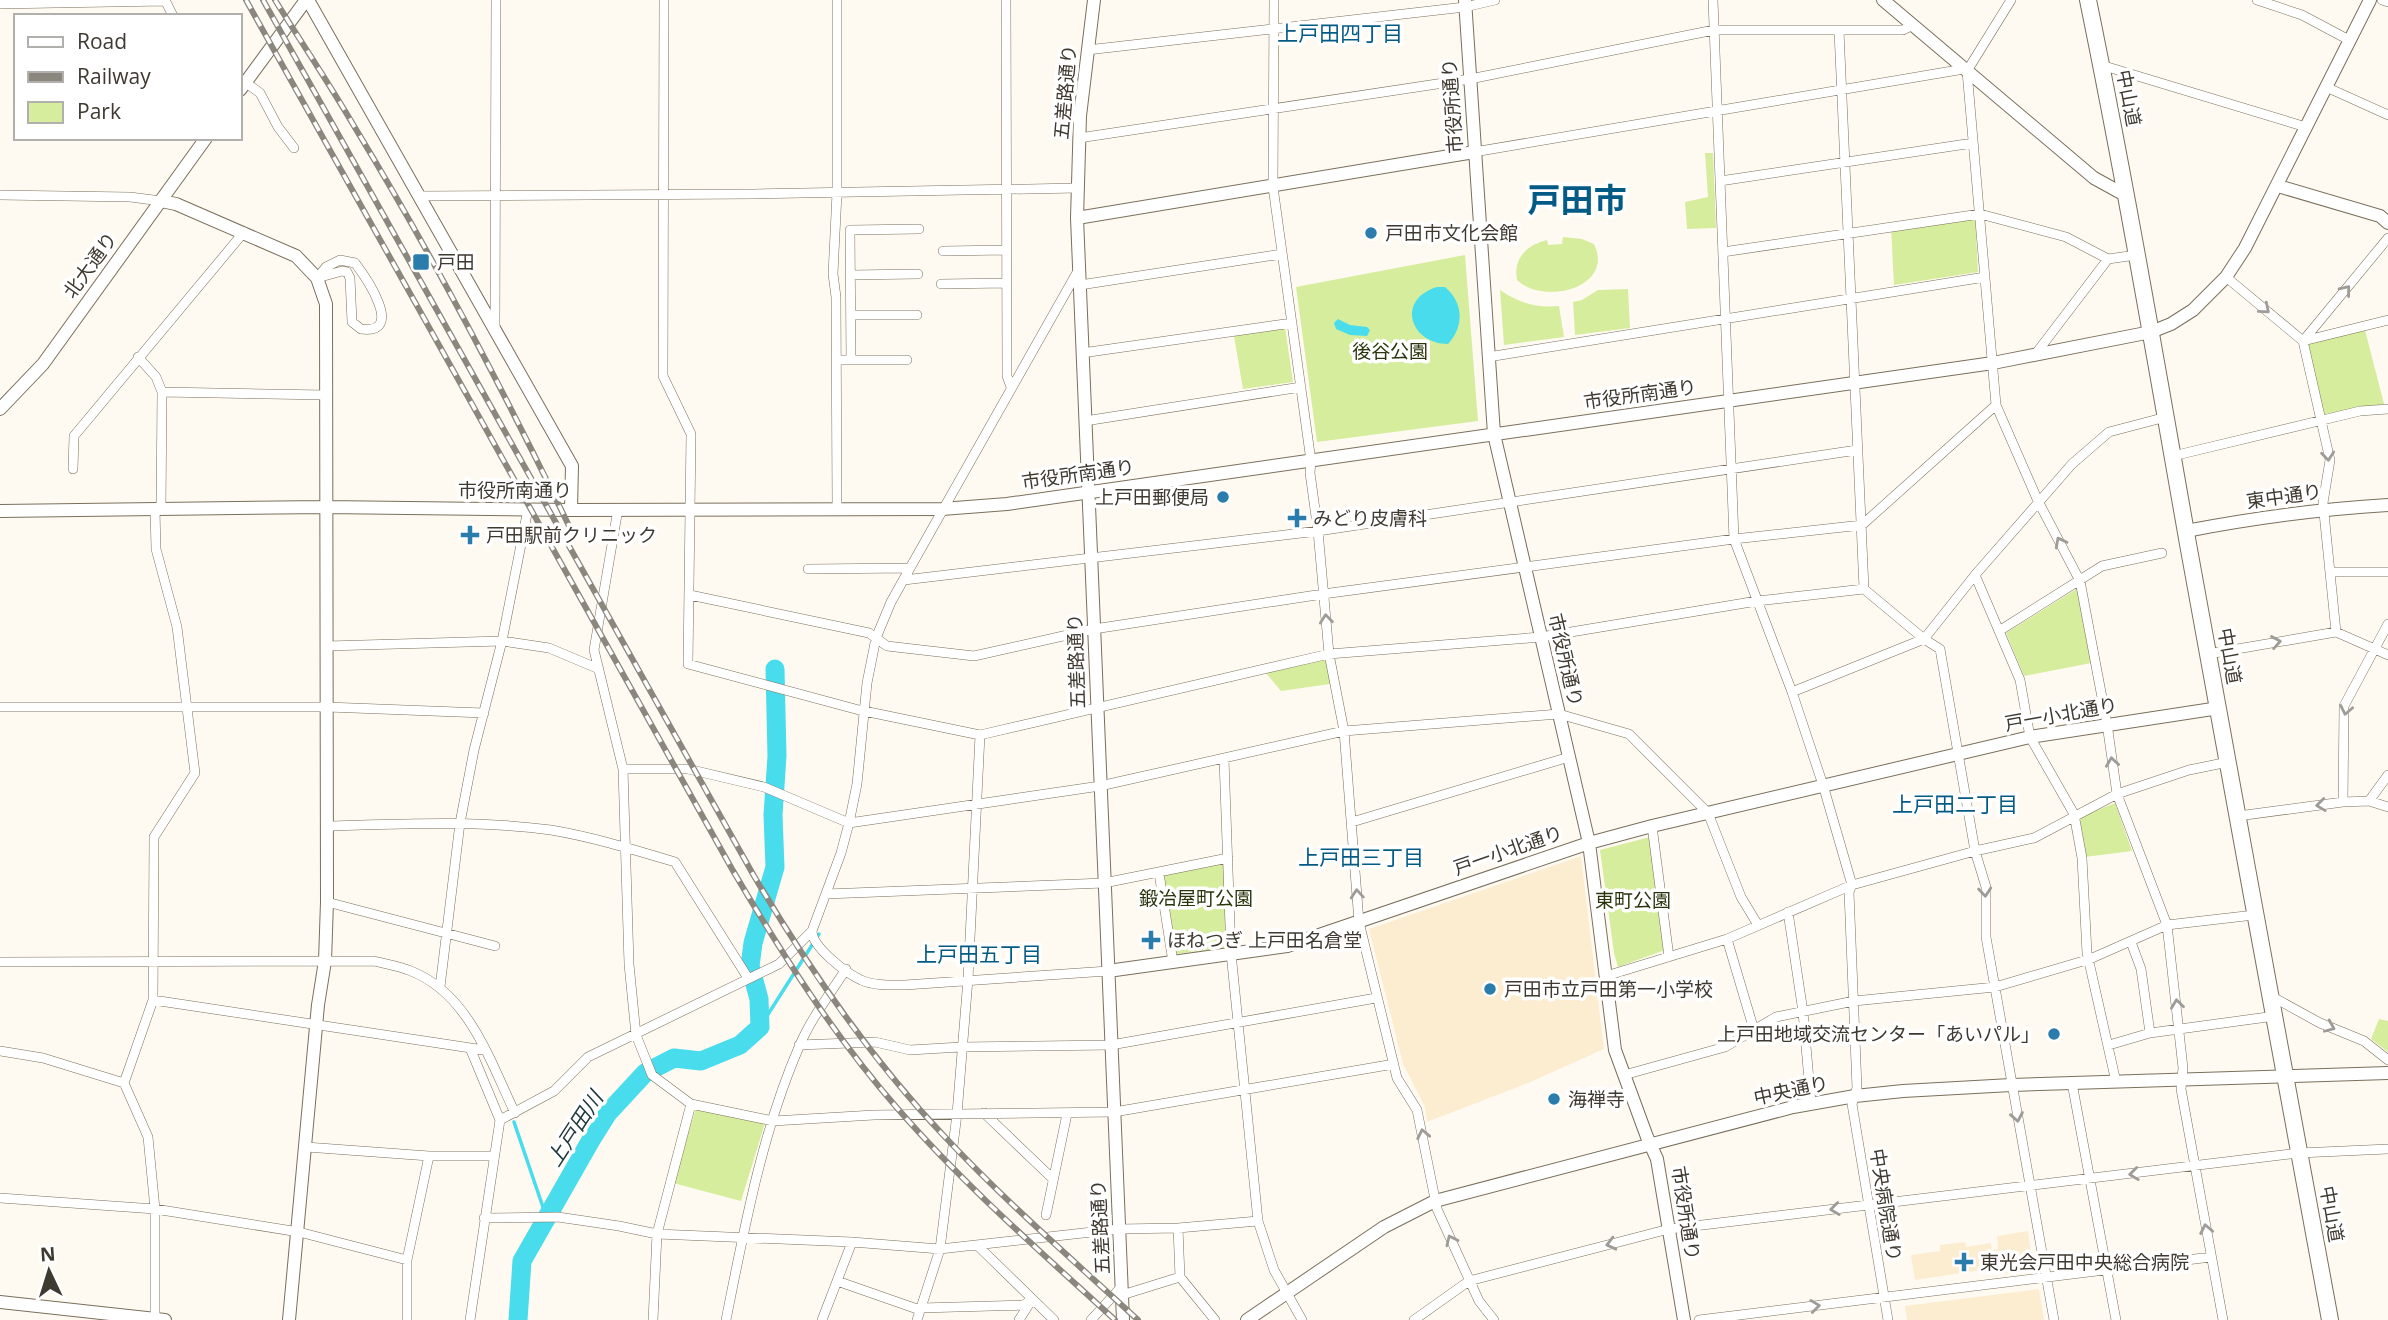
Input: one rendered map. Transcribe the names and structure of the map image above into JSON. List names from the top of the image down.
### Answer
{
  "streets": {
    "highway": ["中山道"],
    "street": [
      "五差路通り",
      "市役所通り",
      "北大通り",
      "市役所南通り",
      "東中通り",
      "戸一小北通り",
      "中央通り",
      "中央病院通り"
    ]
  },
  "crossings": [
    ["五差路通り", "市役所南通り"],
    ["五差路通り", "戸一小北通り"],
    ["中山道", "市役所南通り"],
    ["中山道", "東中通り"],
    ["中山道", "戸一小北通り"],
    ["中山道", "中央通り"],
    ["市役所通り", "市役所南通り"],
    ["市役所通り", "戸一小北通り"],
    ["市役所通り", "中央通り"],
    ["市役所南通り", "中央病院通り"],
    ["戸一小北通り", "中央病院通り"],
    ["中央通り", "中央病院通り"]
  ],
  "districts": [
    "上戸田四丁目",
    "戸田市",
    "上戸田二丁目",
    "上戸田三丁目",
    "上戸田五丁目"
  ],
  "water": ["上戸田川"],
  "parks": ["後谷公園", "鍛冶屋町公園", "東町公園"],
  "places": {
    "other": [
      "戸田市文化会館",
      "上戸田郵便局",
      "戸田市立戸田第一小学校",
      "上戸田地域交流センター「あいパル」",
      "海禅寺"
    ],
    "transit": ["戸田"],
    "health": [
      "みどり皮膚科",
      "戸田駅前クリニック",
      "ほねつぎ 上戸田名倉堂",
      "東光会戸田中央総合病院"
    ]
  },
  "legend": ["Road", "Railway", "Park"],
  "north": "top"
}
